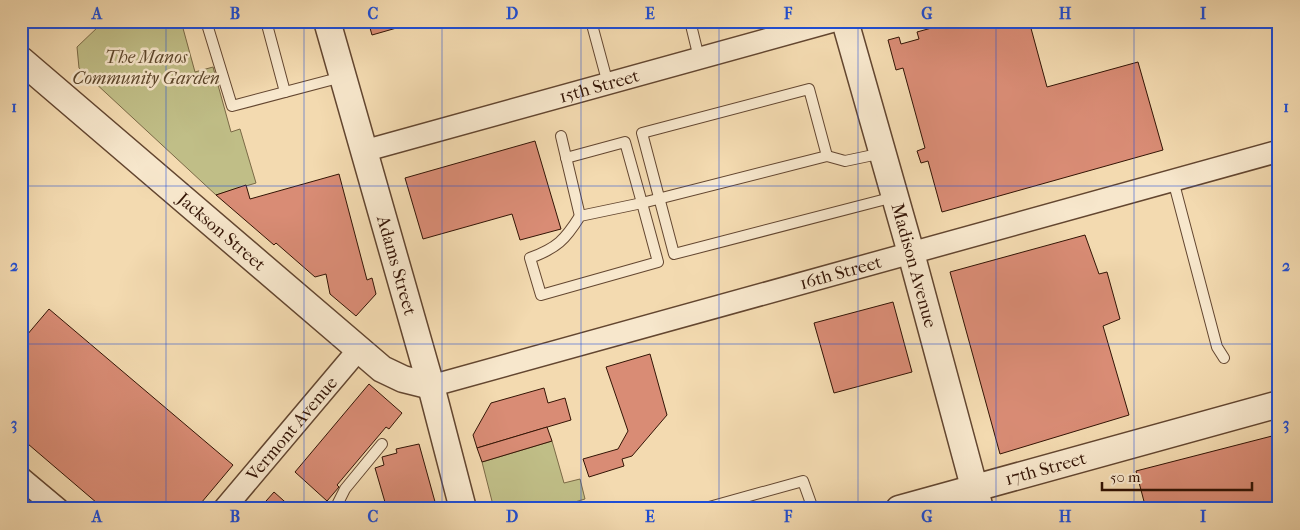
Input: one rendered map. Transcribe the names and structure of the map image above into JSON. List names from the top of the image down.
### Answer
{
  "streets": {
    "street": [
      "15th Street",
      "Jackson Street",
      "Adams Street",
      "Madison Avenue",
      "16th Street",
      "Vermont Avenue",
      "17th Street"
    ]
  },
  "crossings": [
    ["15th Street", "Adams Street"],
    ["Jackson Street", "Adams Street"],
    ["Jackson Street", "16th Street"],
    ["Jackson Street", "Vermont Avenue"],
    ["Adams Street", "16th Street"],
    ["Madison Avenue", "16th Street"],
    ["Madison Avenue", "17th Street"]
  ],
  "parks": ["The Manos Community Garden"],
  "scale_bar": "50 m",
  "grid": {
    "columns": [
      "A",
      "B",
      "C",
      "D",
      "E",
      "F",
      "G",
      "H",
      "I"
    ],
    "rows": ["1", "2", "3"]
  }
}
